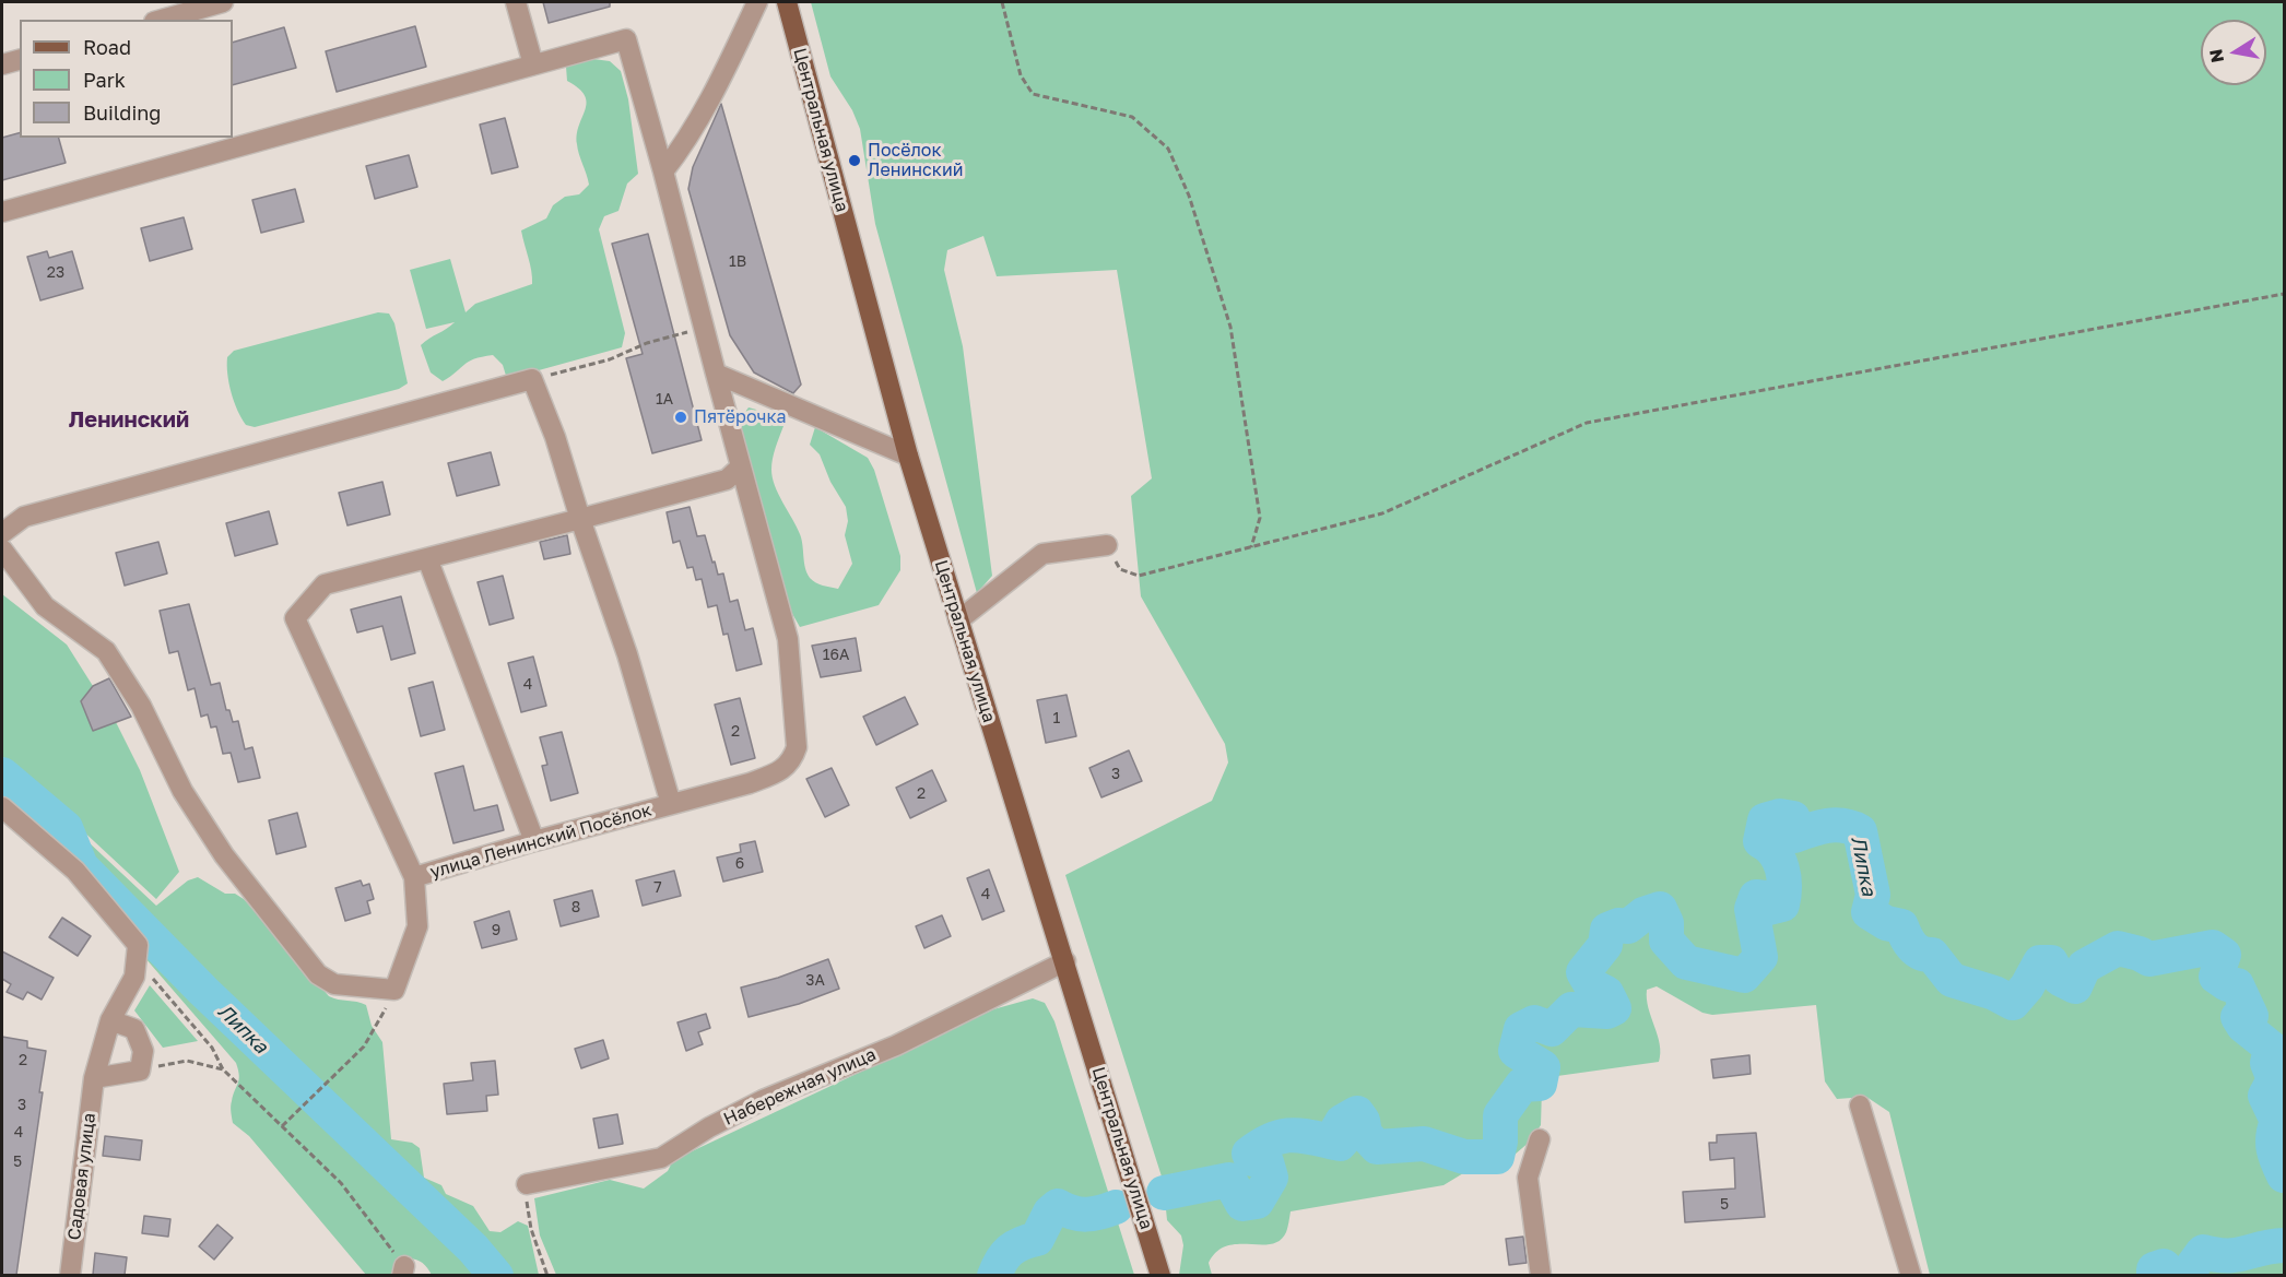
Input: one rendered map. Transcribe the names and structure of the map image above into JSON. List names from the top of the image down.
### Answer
{
  "streets": {
    "main road": ["Центральная улица"],
    "street": ["улица Ленинский Посёлок", "Набережная улица", "Садовая улица"]
  },
  "crossings": [
    ["Центральная улица", "Набережная улица"]
  ],
  "districts": ["Ленинский"],
  "water": ["Липка"],
  "places": ["Посёлок Ленинский", "Пятёрочка"],
  "house_numbers": [
    "1В",
    "23",
    "1А",
    "16А",
    "4",
    "1",
    "2",
    "3",
    "2",
    "6",
    "7",
    "4",
    "8",
    "9",
    "3А",
    "2",
    "3",
    "4",
    "5",
    "5"
  ],
  "legend": ["Road", "Park", "Building"],
  "north": "left"
}
